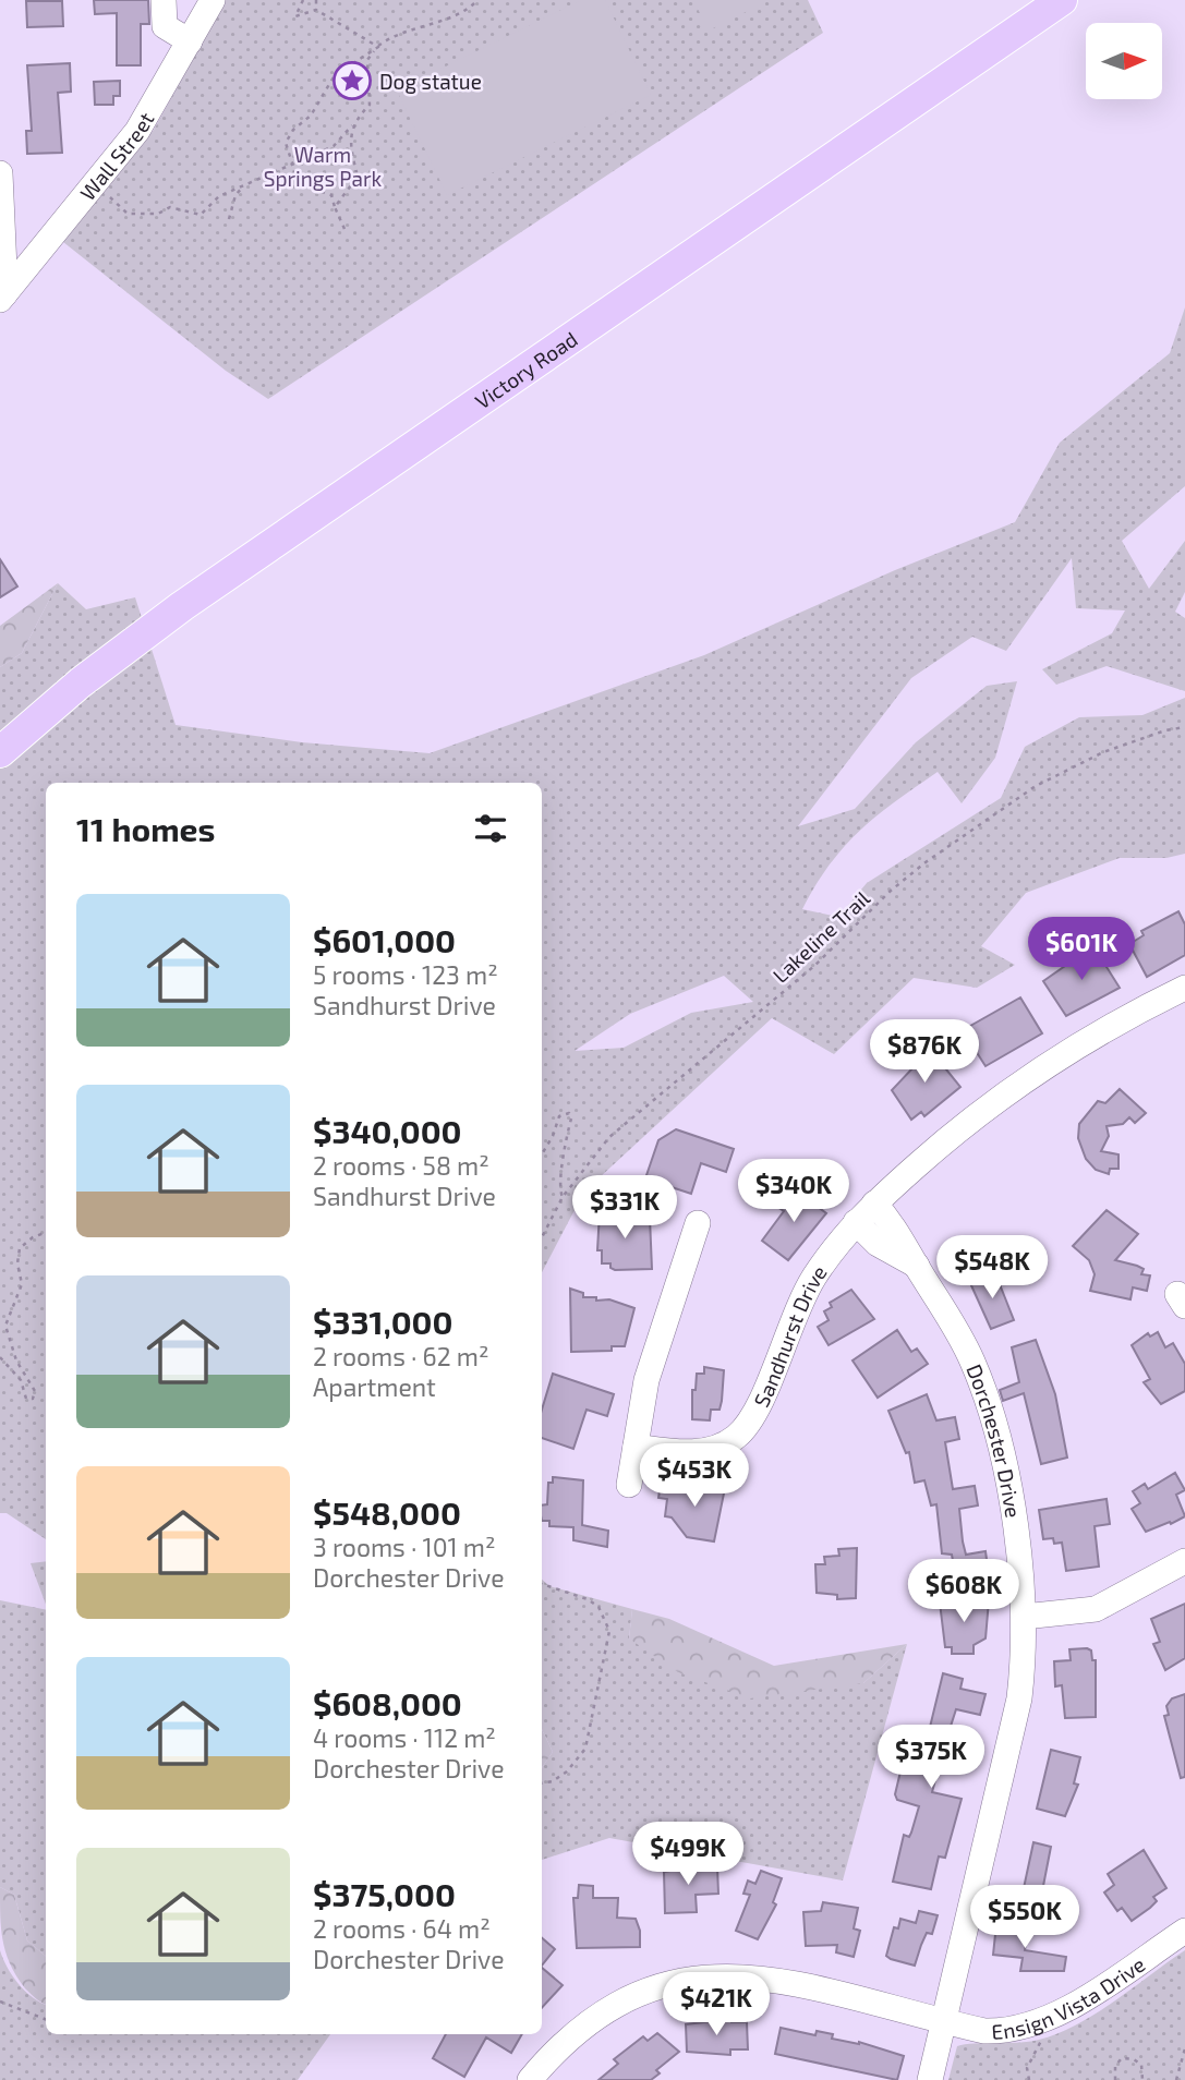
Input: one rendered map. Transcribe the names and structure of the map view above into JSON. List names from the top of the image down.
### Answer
{
  "streets": {
    "main road": ["Victory Road"],
    "street": [
      "Wall Street",
      "Sandhurst Drive",
      "Dorchester Drive",
      "Ensign Vista Drive"
    ],
    "path": ["Lakeline Trail"]
  },
  "crossings": [
    ["Sandhurst Drive", "Dorchester Drive"],
    ["Dorchester Drive", "Ensign Vista Drive"]
  ],
  "parks": ["Warm Springs Park"],
  "places": {
    "place": ["Dog statue"]
  },
  "north": "right",
  "page": {
    "heading": "11 homes",
    "list": [
      {
        "name": "$601,000",
        "note": "5 rooms · 123 m² · Sandhurst Drive"
      },
      {
        "name": "$340,000",
        "note": "2 rooms · 58 m² · Sandhurst Drive"
      },
      {
        "name": "$331,000",
        "note": "2 rooms · 62 m² · Apartment"
      },
      {
        "name": "$548,000",
        "note": "3 rooms · 101 m² · Dorchester Drive"
      },
      {
        "name": "$608,000",
        "note": "4 rooms · 112 m² · Dorchester Drive"
      },
      {
        "name": "$375,000",
        "note": "2 rooms · 64 m² · Dorchester Drive"
      }
    ],
    "price": [
      "$601K",
      "$876K",
      "$340K",
      "$331K",
      "$548K",
      "$453K",
      "$608K",
      "$375K",
      "$499K",
      "$550K",
      "$421K"
    ]
  }
}
